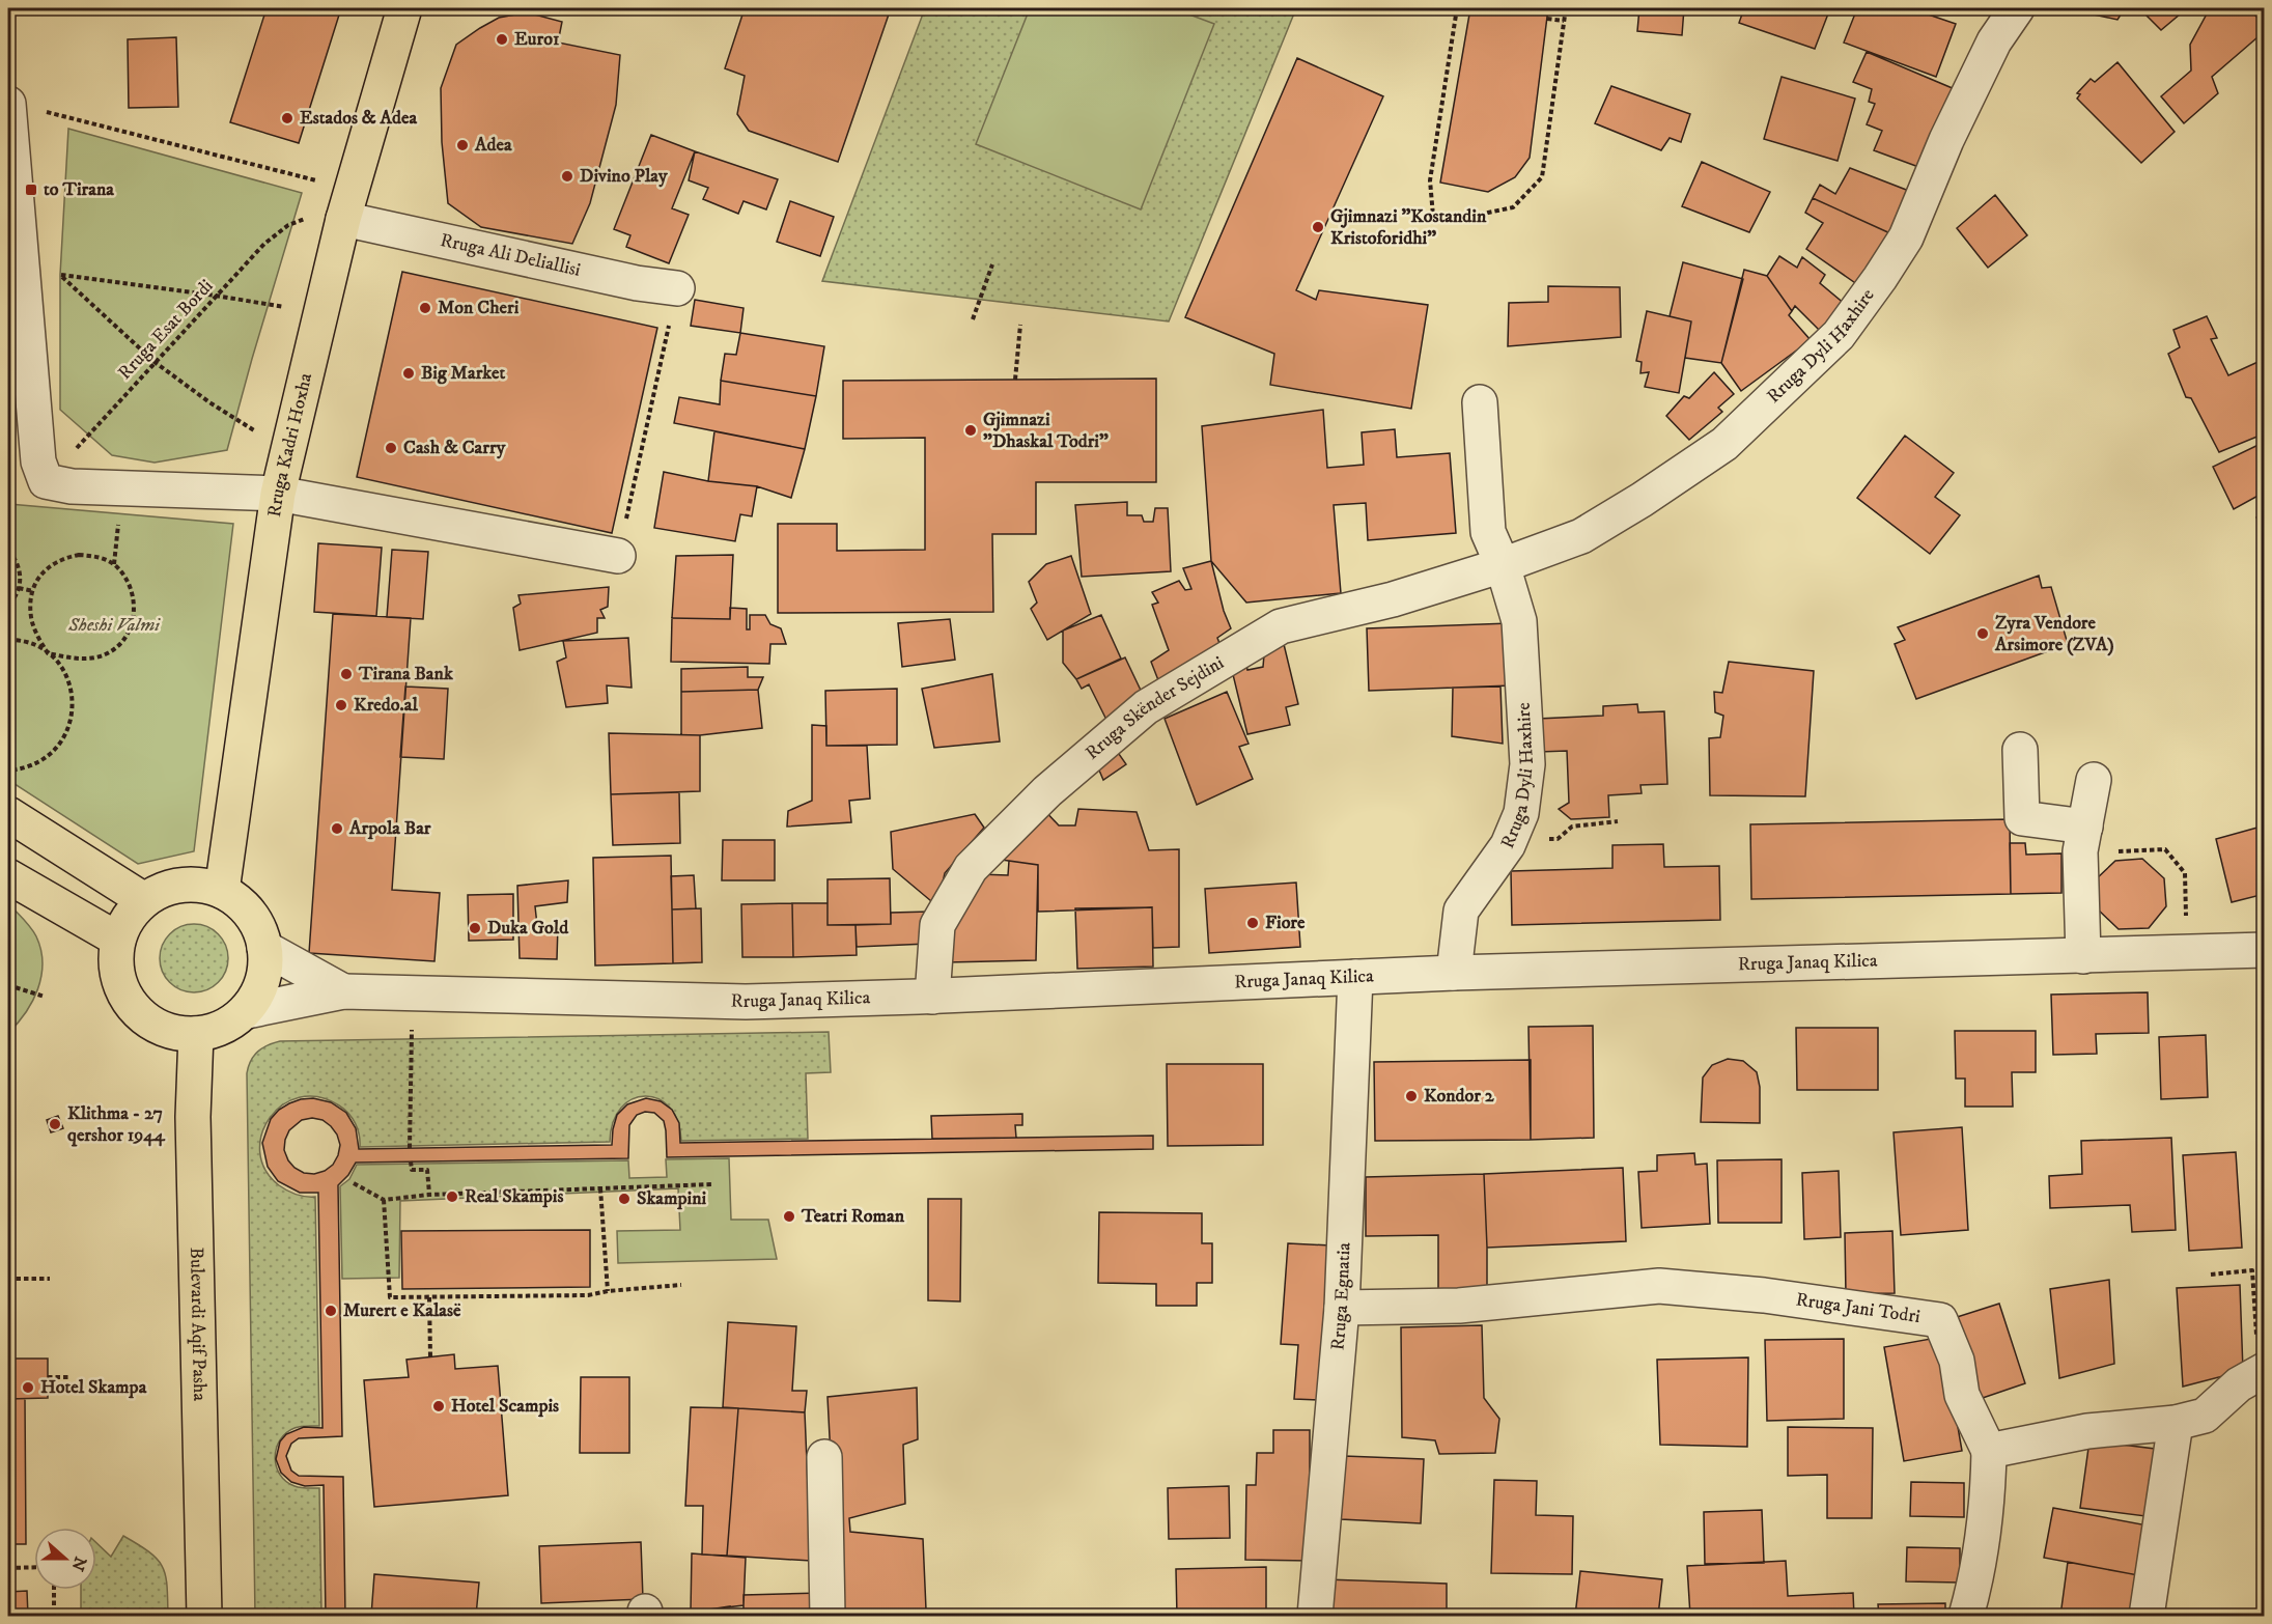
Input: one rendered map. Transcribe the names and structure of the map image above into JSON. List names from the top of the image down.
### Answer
{
  "streets": {
    "main road": ["Rruga Kadri Hoxha", "Bulevardi Aqif Pasha"],
    "street": [
      "Rruga Ali Deliallisi",
      "Rruga Dyli Haxhire",
      "Rruga Skënder Sejdini",
      "Rruga Janaq Kilica",
      "Rruga Egnatia",
      "Rruga Jani Todri"
    ],
    "path": ["Rruga Esat Bordi"]
  },
  "crossings": [
    ["Rruga Ali Deliallisi", "Rruga Kadri Hoxha"],
    ["Rruga Dyli Haxhire", "Rruga Skënder Sejdini"],
    ["Rruga Dyli Haxhire", "Rruga Janaq Kilica"],
    ["Rruga Kadri Hoxha", "Bulevardi Aqif Pasha"],
    ["Rruga Skënder Sejdini", "Rruga Janaq Kilica"],
    ["Rruga Janaq Kilica", "Rruga Egnatia"],
    ["Rruga Egnatia", "Rruga Jani Todri"]
  ],
  "parks": ["Sheshi Valmi"],
  "places": {
    "other": [
      "Euro1",
      "Estados & Adea",
      "Adea",
      "Divino Play",
      "Gjimnazi \"Kostandin Kristoforidhi\"",
      "Mon Cheri",
      "Big Market",
      "Gjimnazi \"Dhaskal Todri\"",
      "Cash & Carry",
      "Zyra Vendore Arsimore (ZVA)",
      "Tirana Bank",
      "Kredo.al",
      "Arpola Bar",
      "Fiore",
      "Duka Gold",
      "Kondor 2",
      "Klithma - 27 qershor 1944",
      "Real Skampis",
      "Skampini",
      "Teatri Roman",
      "Murert e Kalasë",
      "Hotel Skampa",
      "Hotel Scampis"
    ],
    "transit": ["to Tirana"]
  },
  "north": "right"
}
